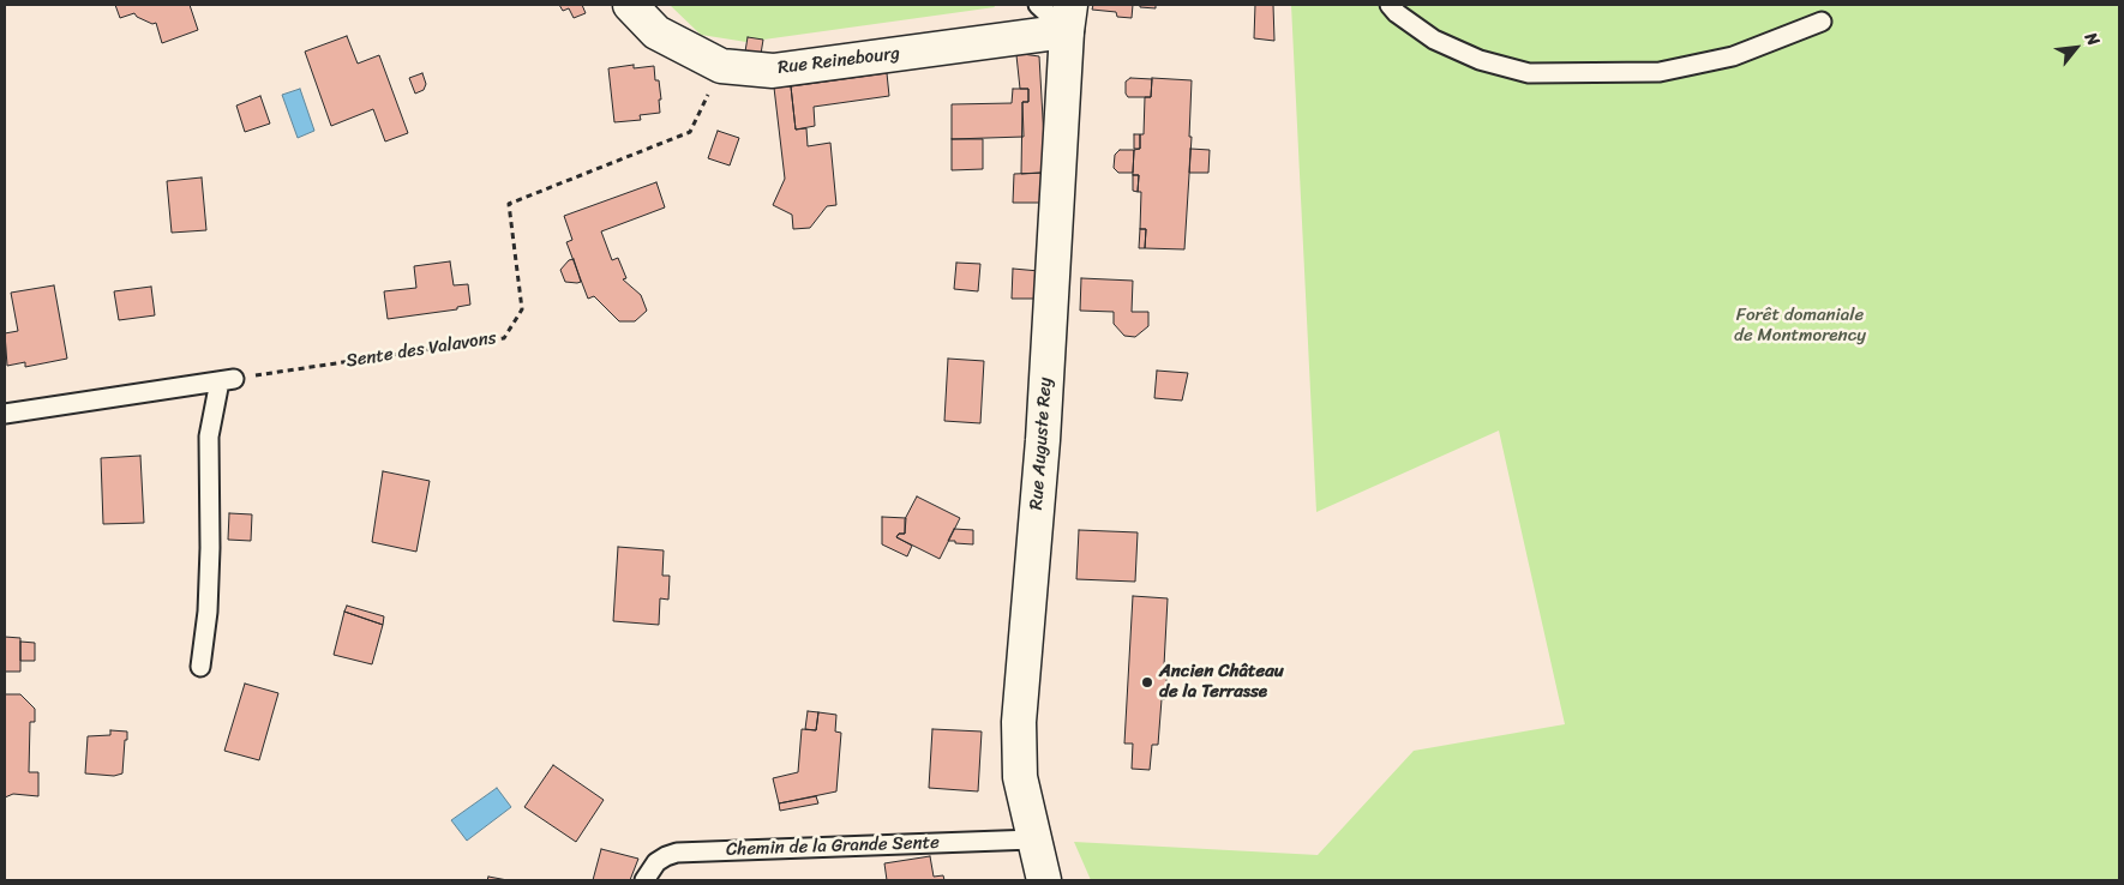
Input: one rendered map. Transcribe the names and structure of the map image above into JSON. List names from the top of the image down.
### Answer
{
  "streets": {
    "street": ["Rue Reinebourg", "Rue Auguste Rey"],
    "lane": ["Chemin de la Grande Sente"],
    "path": ["Sente des Valavons"]
  },
  "crossings": [
    ["Rue Reinebourg", "Sente des Valavons"],
    ["Rue Reinebourg", "Rue Auguste Rey"],
    ["Rue Auguste Rey", "Chemin de la Grande Sente"]
  ],
  "parks": ["Forêt domaniale de Montmorency"],
  "places": ["Ancien Château de la Terrasse"],
  "north": "top right"
}
